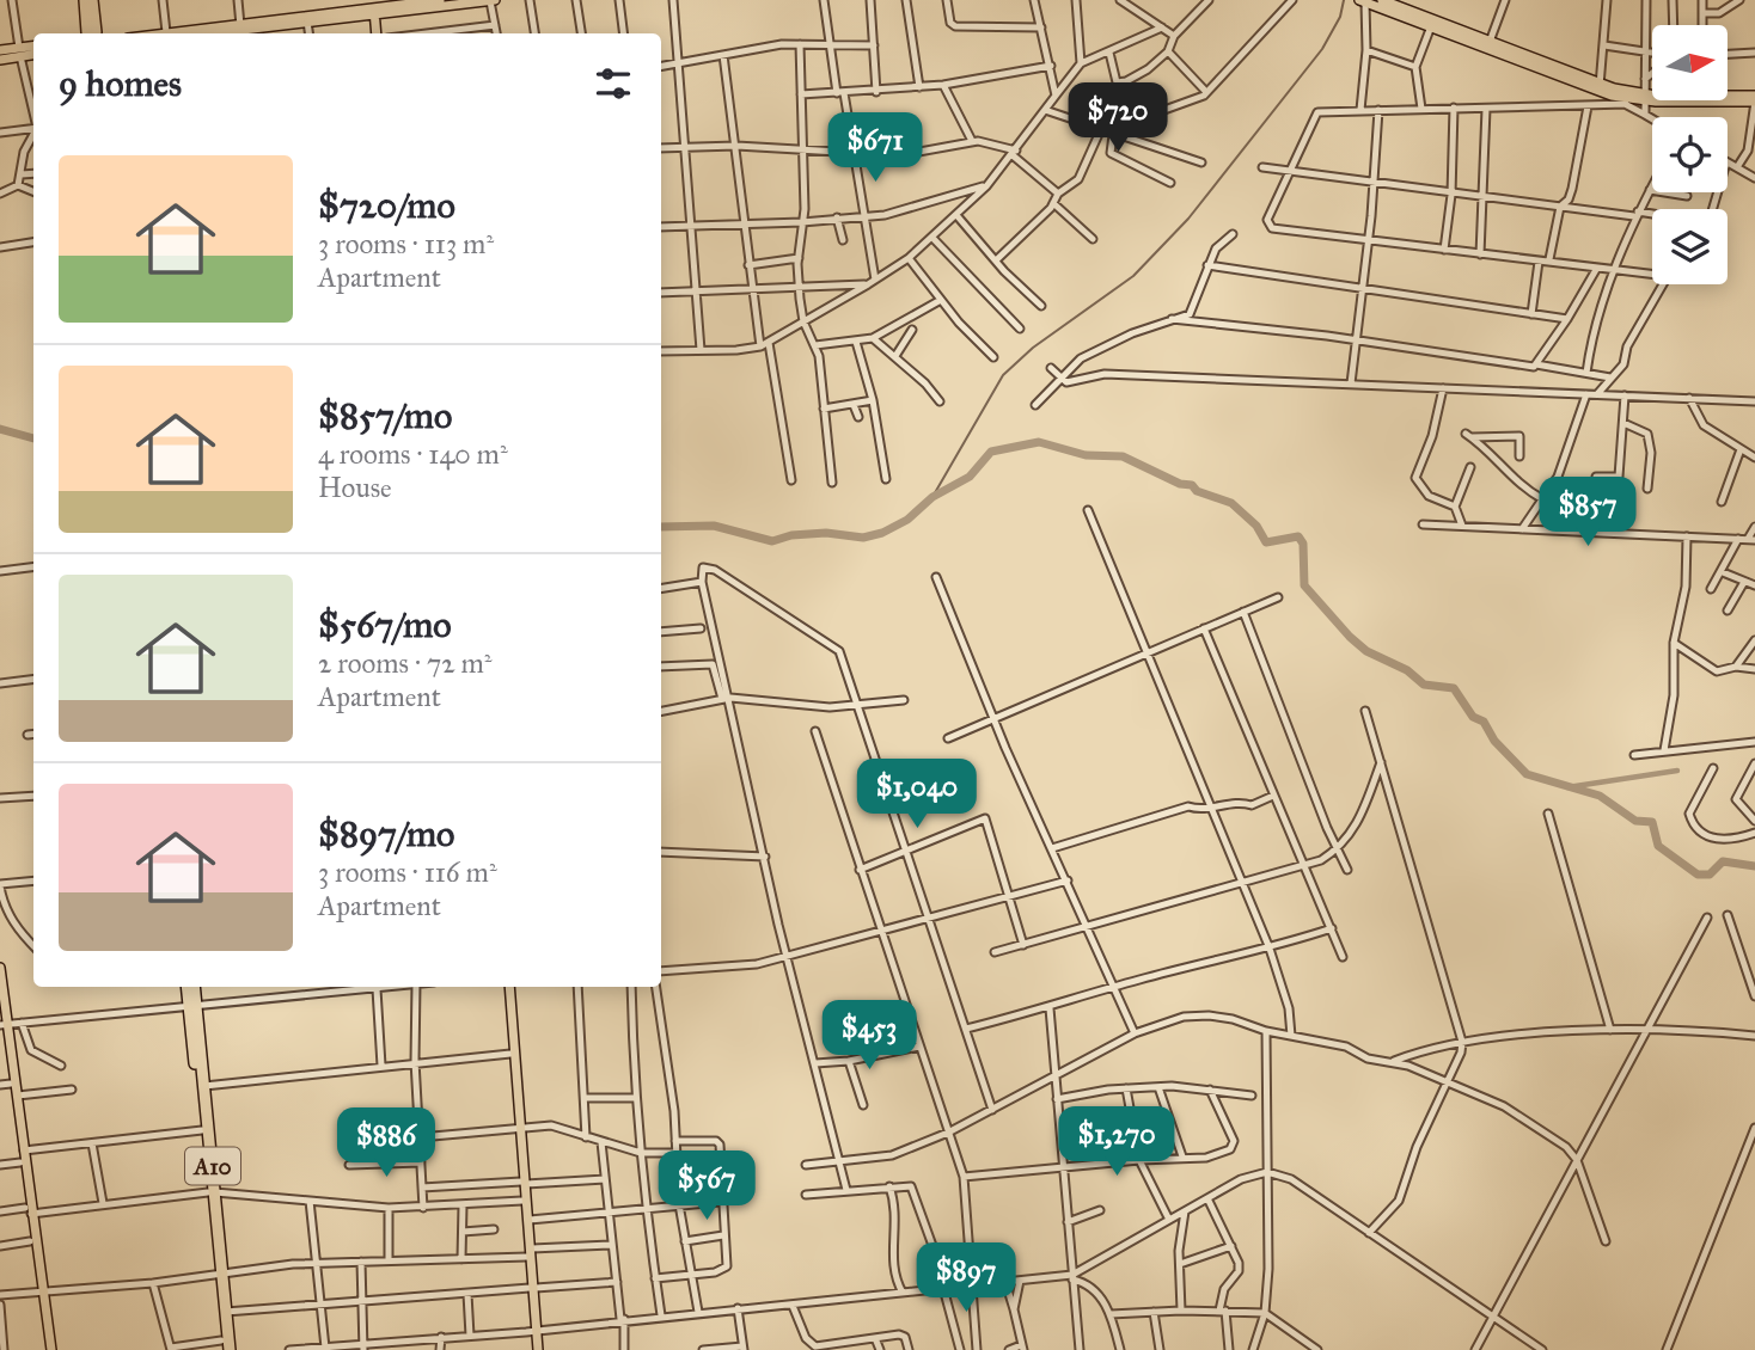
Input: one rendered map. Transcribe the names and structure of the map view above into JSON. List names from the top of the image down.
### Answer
{
  "streets": {
    "highway": ["A10"]
  },
  "north": "right",
  "page": {
    "heading": "9 homes",
    "price": [
      "$720",
      "$671",
      "$857",
      "$1,040",
      "$453",
      "$1,270",
      "$886",
      "$567",
      "$897"
    ],
    "list": [
      {
        "name": "$720/mo",
        "note": "3 rooms · 113 m² · Apartment"
      },
      {
        "name": "$857/mo",
        "note": "4 rooms · 140 m² · House"
      },
      {
        "name": "$567/mo",
        "note": "2 rooms · 72 m² · Apartment"
      },
      {
        "name": "$897/mo",
        "note": "3 rooms · 116 m² · Apartment"
      }
    ]
  }
}
